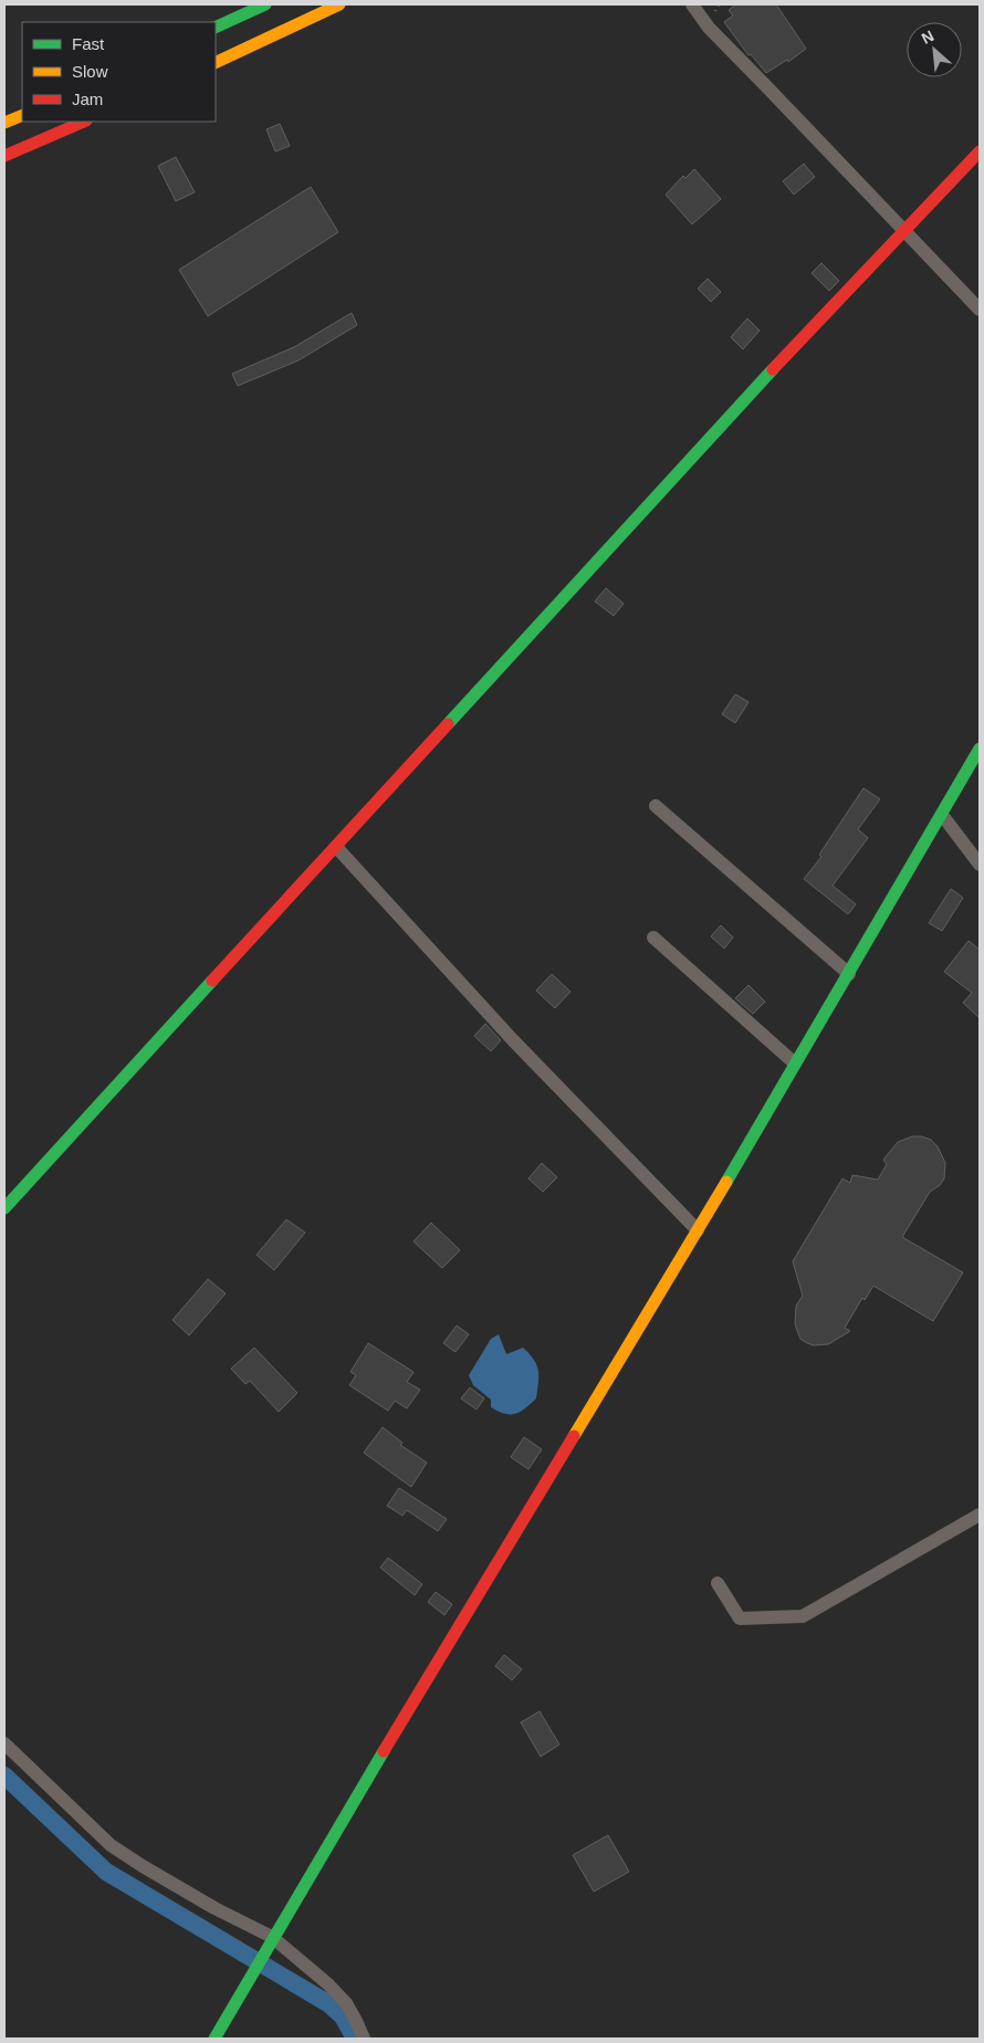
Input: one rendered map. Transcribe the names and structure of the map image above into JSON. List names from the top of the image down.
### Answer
{
  "legend": ["Fast", "Slow", "Jam"],
  "north": "top left"
}
